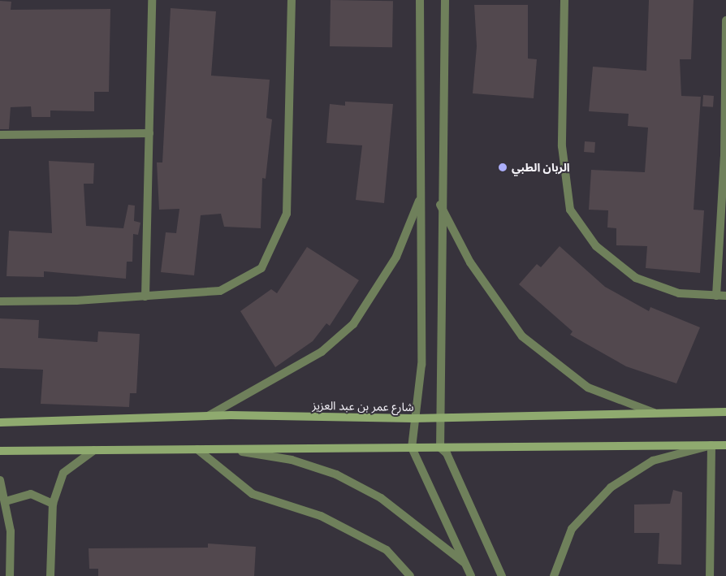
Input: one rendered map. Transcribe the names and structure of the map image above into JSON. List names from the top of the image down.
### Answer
{
  "streets": {
    "main road": ["شارع عمر بن عبد العزيز"]
  },
  "places": ["الربان الطبي"]
}
